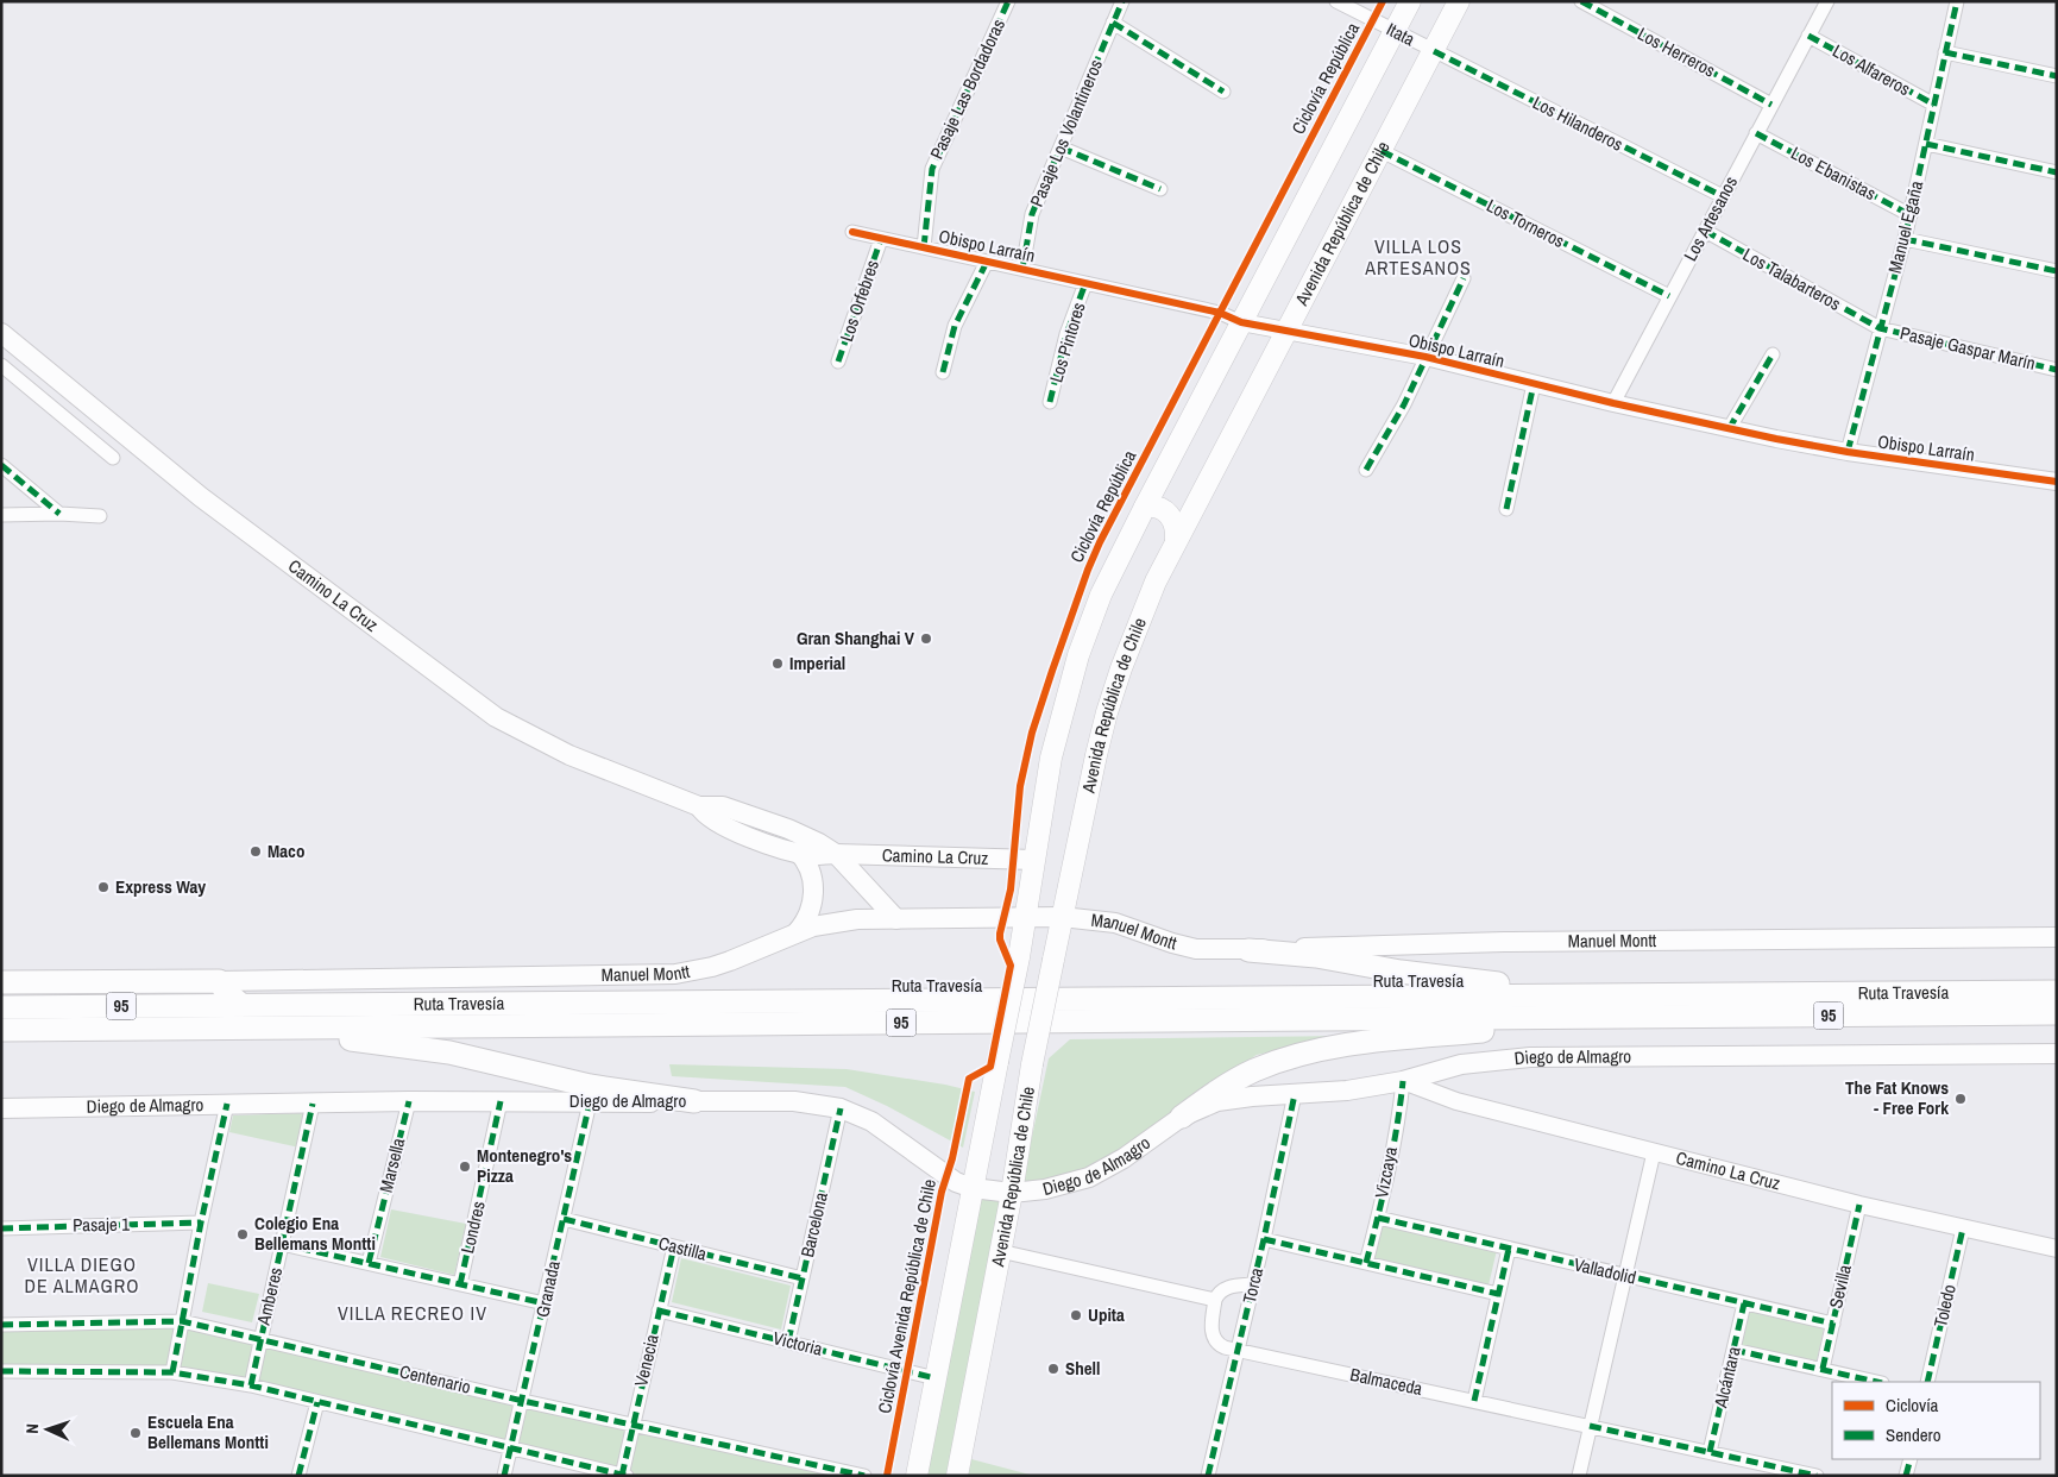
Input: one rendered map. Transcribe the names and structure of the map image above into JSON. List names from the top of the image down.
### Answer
{
  "streets": {
    "highway": ["Ruta Travesía", "95"],
    "main road": [
      "Avenida República de Chile",
      "Camino La Cruz",
      "Manuel Montt",
      "Diego de Almagro"
    ],
    "street": [
      "Itata",
      "Los Herreros",
      "Los Alfareros",
      "Pasaje Las Bordadoras",
      "Los Hilanderos",
      "Pasaje Los Volantineros",
      "Los Ebanistas",
      "Los Artesanos",
      "Los Torneros",
      "Manuel Egaña",
      "Obispo Larraín",
      "Los Talabarteros",
      "Los Orfebres",
      "Los Pintores",
      "Pasaje Gaspar Marín",
      "Marsella",
      "Vizcaya",
      "Pasaje 1",
      "Barcelona",
      "Londres",
      "Castilla",
      "Valladolid",
      "Torca",
      "Sevilla",
      "Granada",
      "Amberes",
      "Toledo",
      "Victoria",
      "Venecia",
      "Alcántara",
      "Centenario",
      "Balmaceda"
    ],
    "cycle path": ["Ciclovía República"]
  },
  "crossings": [
    ["Itata", "Los Hilanderos"],
    ["Itata", "Avenida República de Chile"],
    ["Los Herreros", "Los Artesanos"],
    ["Los Alfareros", "Los Artesanos"],
    ["Los Alfareros", "Manuel Egaña"],
    ["Pasaje Las Bordadoras", "Obispo Larraín"],
    ["Los Hilanderos", "Los Artesanos"],
    ["Los Hilanderos", "Avenida República de Chile"],
    ["Pasaje Los Volantineros", "Obispo Larraín"],
    ["Los Ebanistas", "Los Artesanos"],
    ["Los Ebanistas", "Manuel Egaña"],
    ["Los Artesanos", "Los Torneros"],
    ["Los Artesanos", "Obispo Larraín"],
    ["Los Artesanos", "Los Talabarteros"],
    ["Avenida República de Chile", "Los Torneros"],
    ["Avenida República de Chile", "Obispo Larraín"],
    ["Avenida República de Chile", "Camino La Cruz"],
    ["Avenida República de Chile", "Manuel Montt"],
    ["Avenida República de Chile", "Diego de Almagro"],
    ["Avenida República de Chile", "Victoria"],
    ["Manuel Egaña", "Obispo Larraín"],
    ["Manuel Egaña", "Los Talabarteros"],
    ["Manuel Egaña", "Pasaje Gaspar Marín"],
    ["Obispo Larraín", "Los Orfebres"],
    ["Obispo Larraín", "Los Pintores"],
    ["Los Talabarteros", "Pasaje Gaspar Marín"],
    ["Camino La Cruz", "Diego de Almagro"],
    ["Camino La Cruz", "Vizcaya"],
    ["Camino La Cruz", "Sevilla"],
    ["Camino La Cruz", "Toledo"],
    ["Diego de Almagro", "Marsella"],
    ["Diego de Almagro", "Vizcaya"],
    ["Diego de Almagro", "Barcelona"],
    ["Diego de Almagro", "Londres"],
    ["Diego de Almagro", "Torca"],
    ["Diego de Almagro", "Granada"],
    ["Diego de Almagro", "Amberes"],
    ["Vizcaya", "Valladolid"],
    ["Barcelona", "Castilla"],
    ["Barcelona", "Victoria"],
    ["Castilla", "Granada"],
    ["Castilla", "Venecia"],
    ["Valladolid", "Sevilla"],
    ["Valladolid", "Alcántara"],
    ["Torca", "Balmaceda"],
    ["Granada", "Centenario"],
    ["Amberes", "Centenario"],
    ["Victoria", "Venecia"],
    ["Venecia", "Centenario"],
    ["Alcántara", "Balmaceda"]
  ],
  "districts": ["VILLA LOS ARTESANOS", "VILLA DIEGO DE ALMAGRO", "VILLA RECREO IV"],
  "places": [
    "Gran Shanghai V",
    "Imperial",
    "Maco",
    "Express Way",
    "The Fat Knows - Free Fork",
    "Montenegro's Pizza",
    "Colegio Ena Bellemans Montti",
    "Upita",
    "Shell",
    "Escuela Ena Bellemans Montti"
  ],
  "legend": ["Ciclovía", "Sendero"],
  "north": "left"
}
